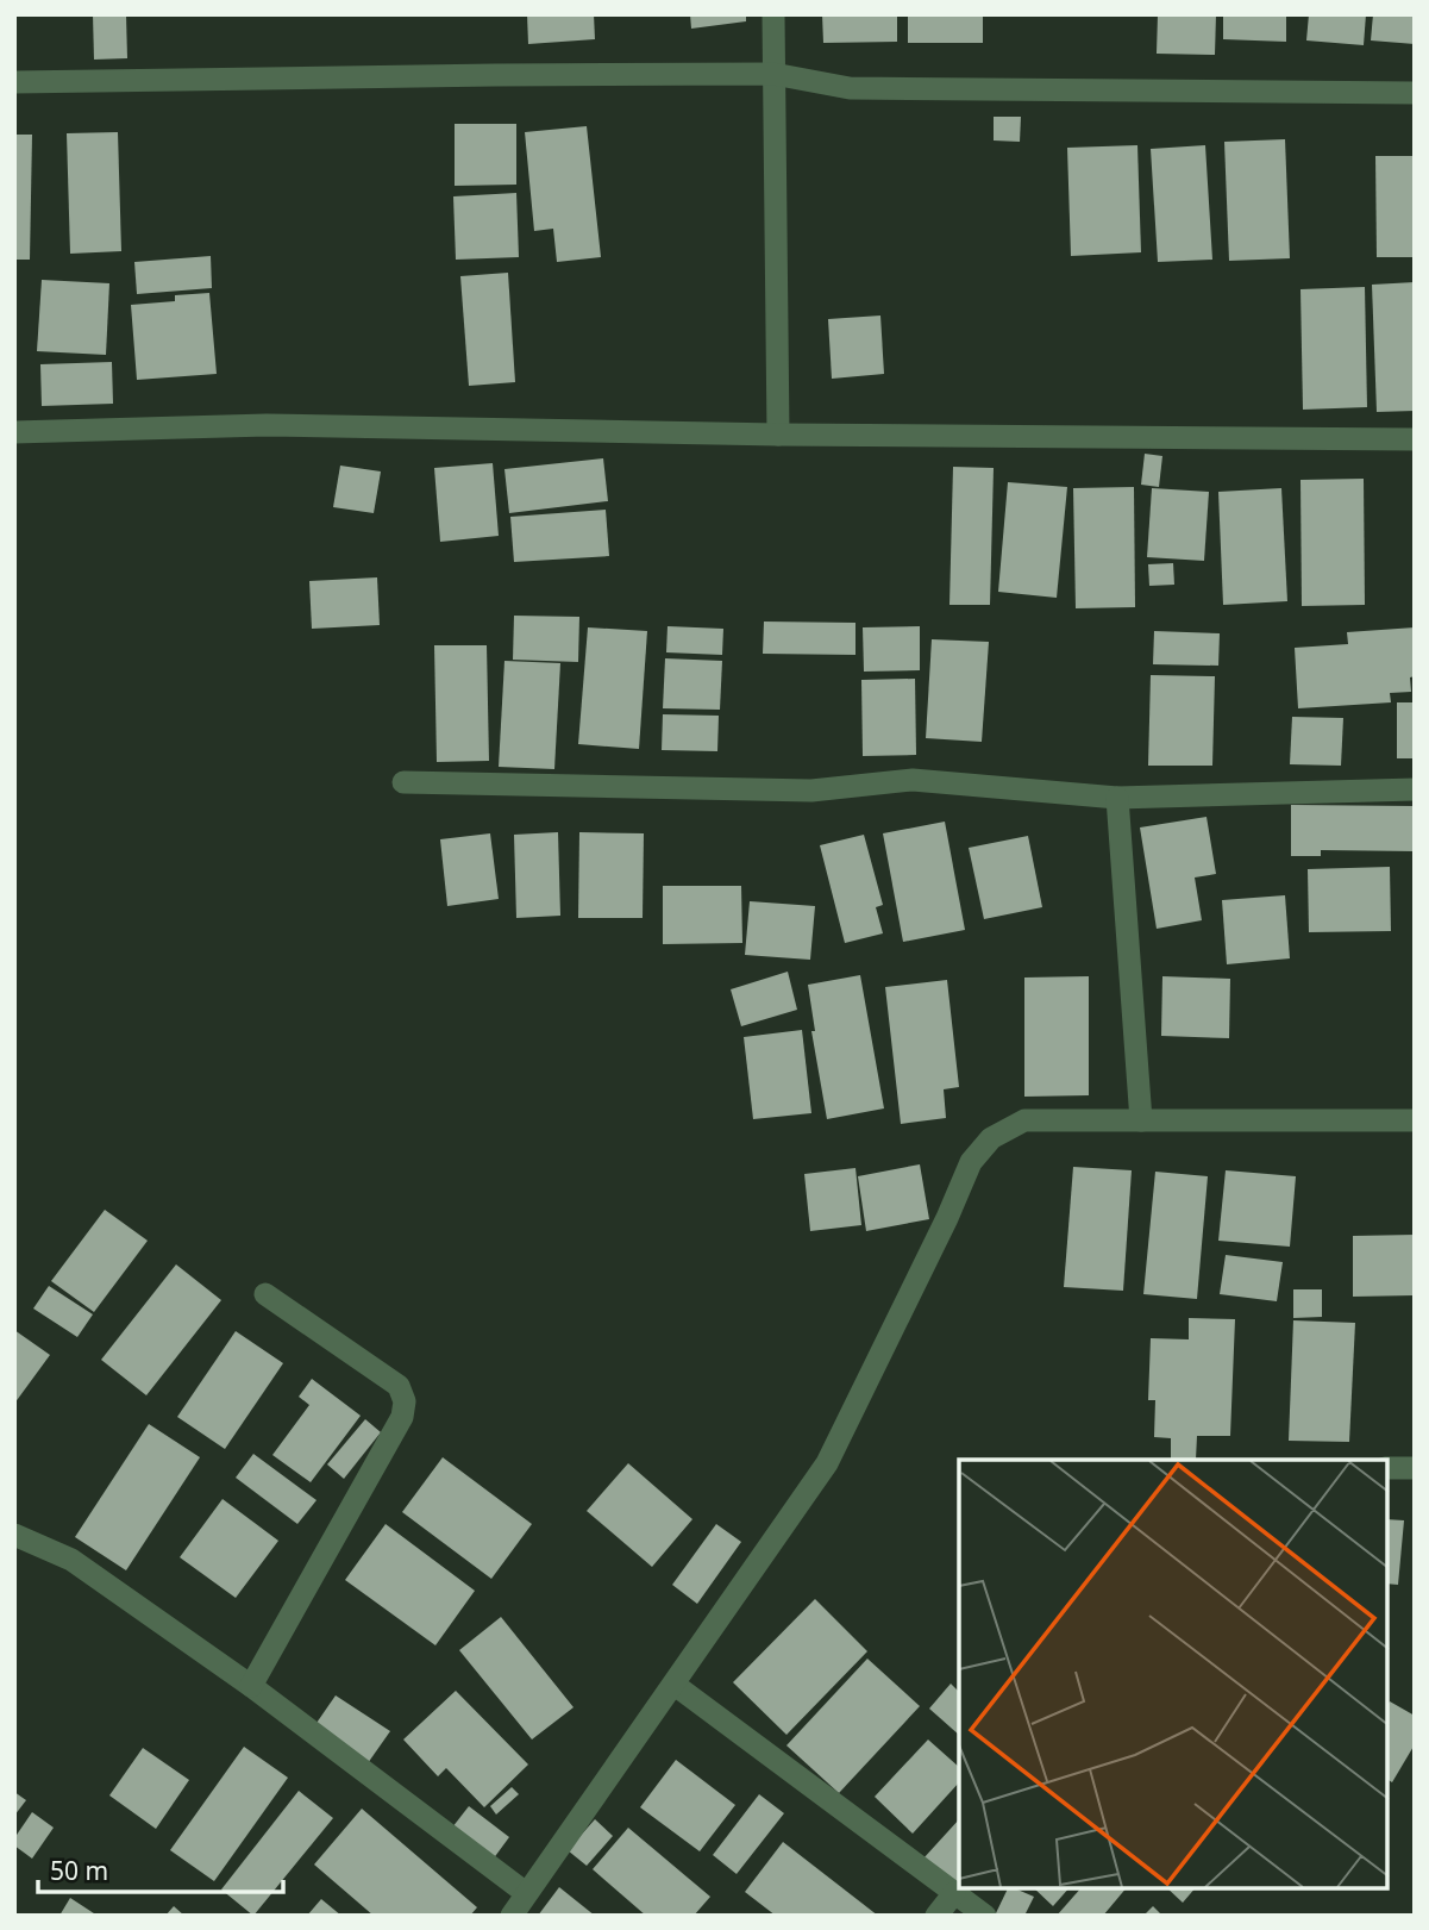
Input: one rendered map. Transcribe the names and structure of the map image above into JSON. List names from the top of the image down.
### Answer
{
  "scale_bar": "50 m"
}
